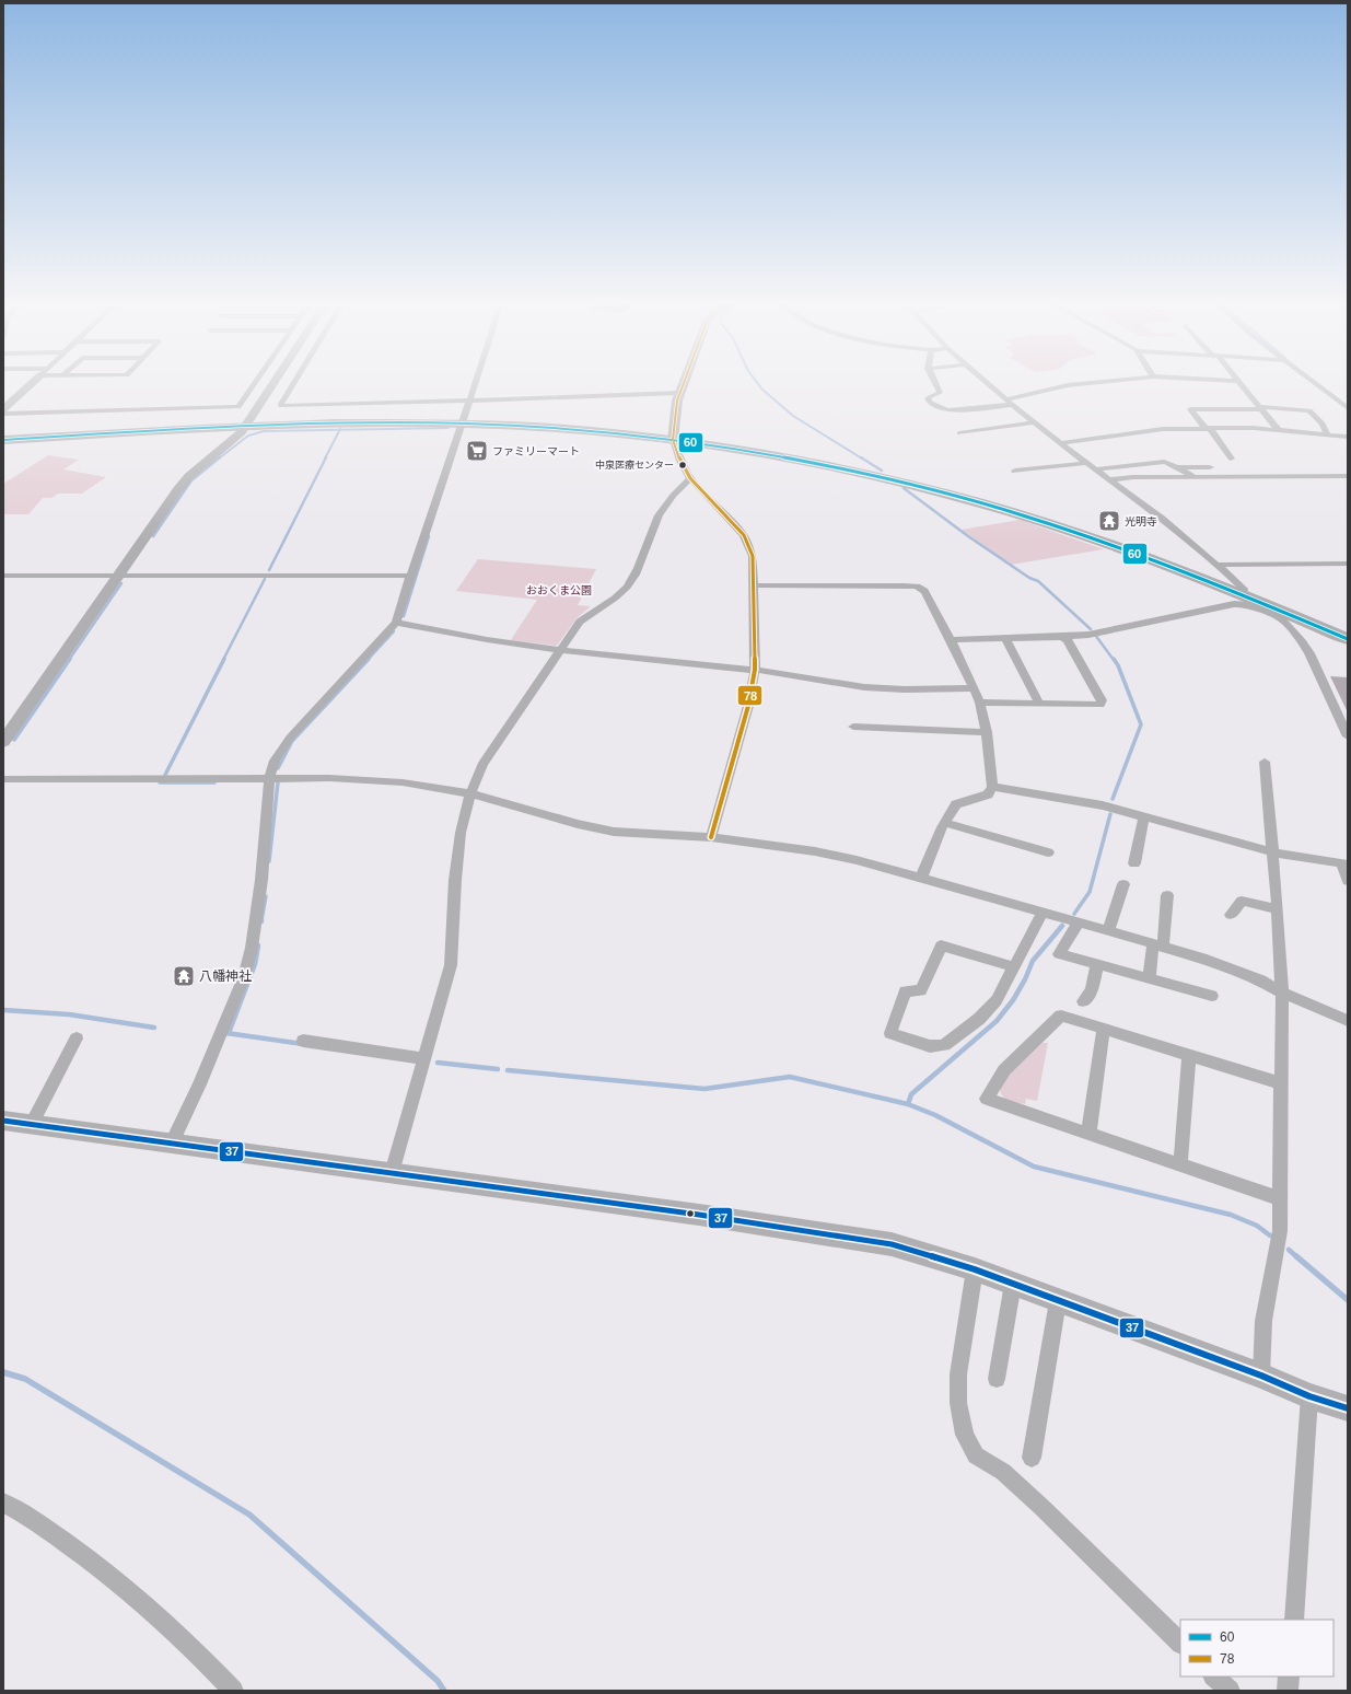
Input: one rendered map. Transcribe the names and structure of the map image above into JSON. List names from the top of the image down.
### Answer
{
  "parks": ["おおくま公園"],
  "places": {
    "supermarket": ["ファミリーマート"],
    "other": ["中泉医療センター"],
    "temple": ["光明寺", "八幡神社"]
  },
  "lines": ["transit line 78", "transit line 60", "transit line 37"],
  "legend": ["60", "78"]
}
